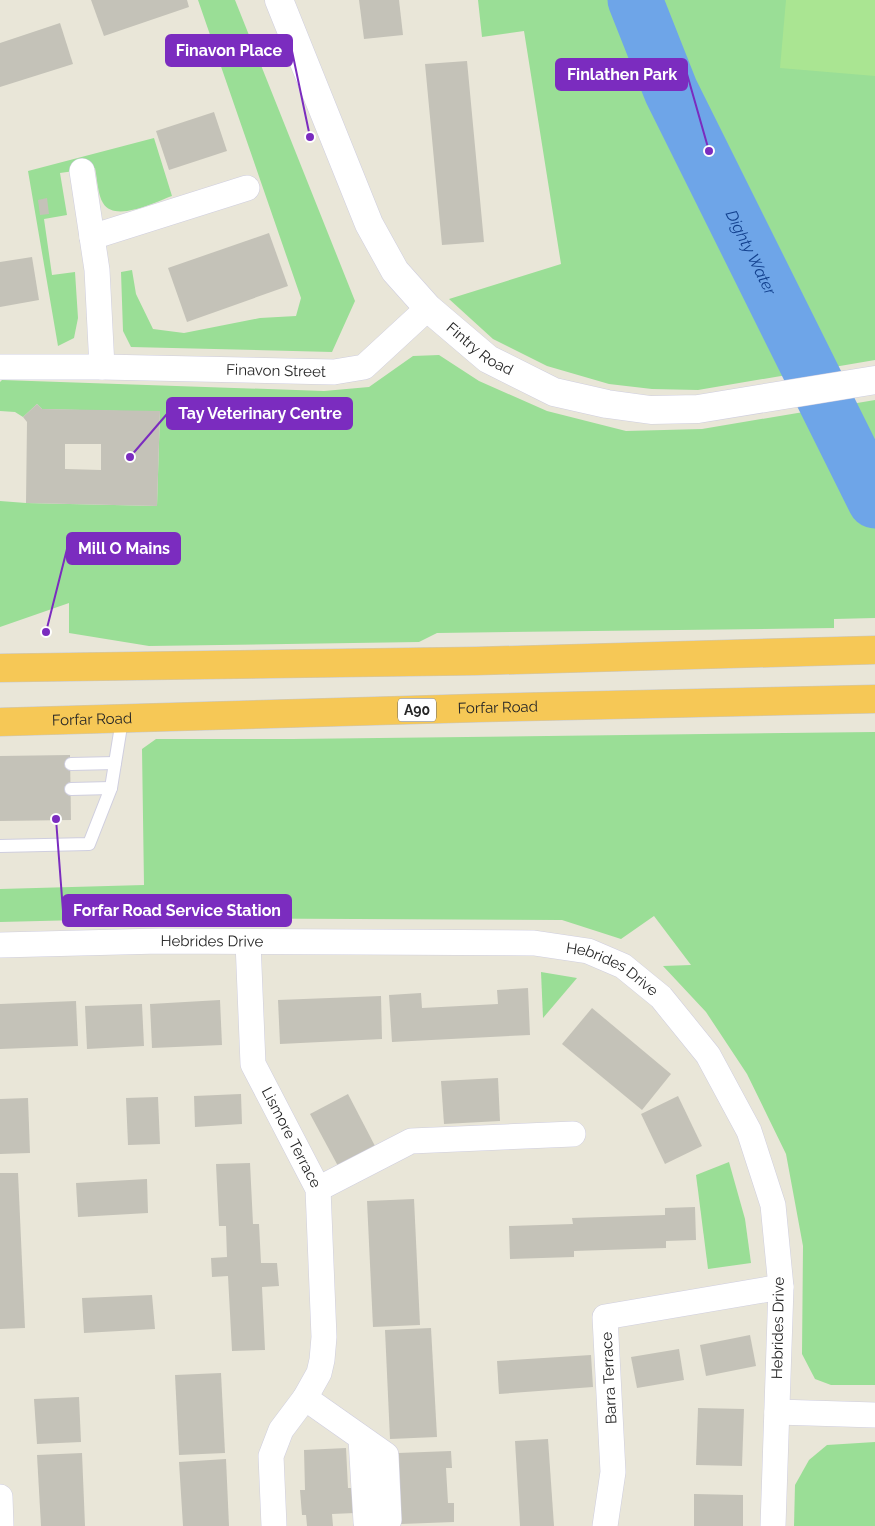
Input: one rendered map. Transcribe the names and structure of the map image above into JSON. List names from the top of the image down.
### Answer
{
  "streets": {
    "highway": ["Forfar Road", "A90"],
    "street": [
      "Fintry Road",
      "Finavon Street",
      "Hebrides Drive",
      "Lismore Terrace",
      "Barra Terrace"
    ]
  },
  "crossings": [
    ["Fintry Road", "Finavon Street"],
    ["Hebrides Drive", "Lismore Terrace"],
    ["Hebrides Drive", "Barra Terrace"]
  ],
  "water": ["Dighty Water"],
  "places": [
    "Finavon Place",
    "Finlathen Park",
    "Tay Veterinary Centre",
    "Mill O Mains",
    "Forfar Road Service Station"
  ]
}
